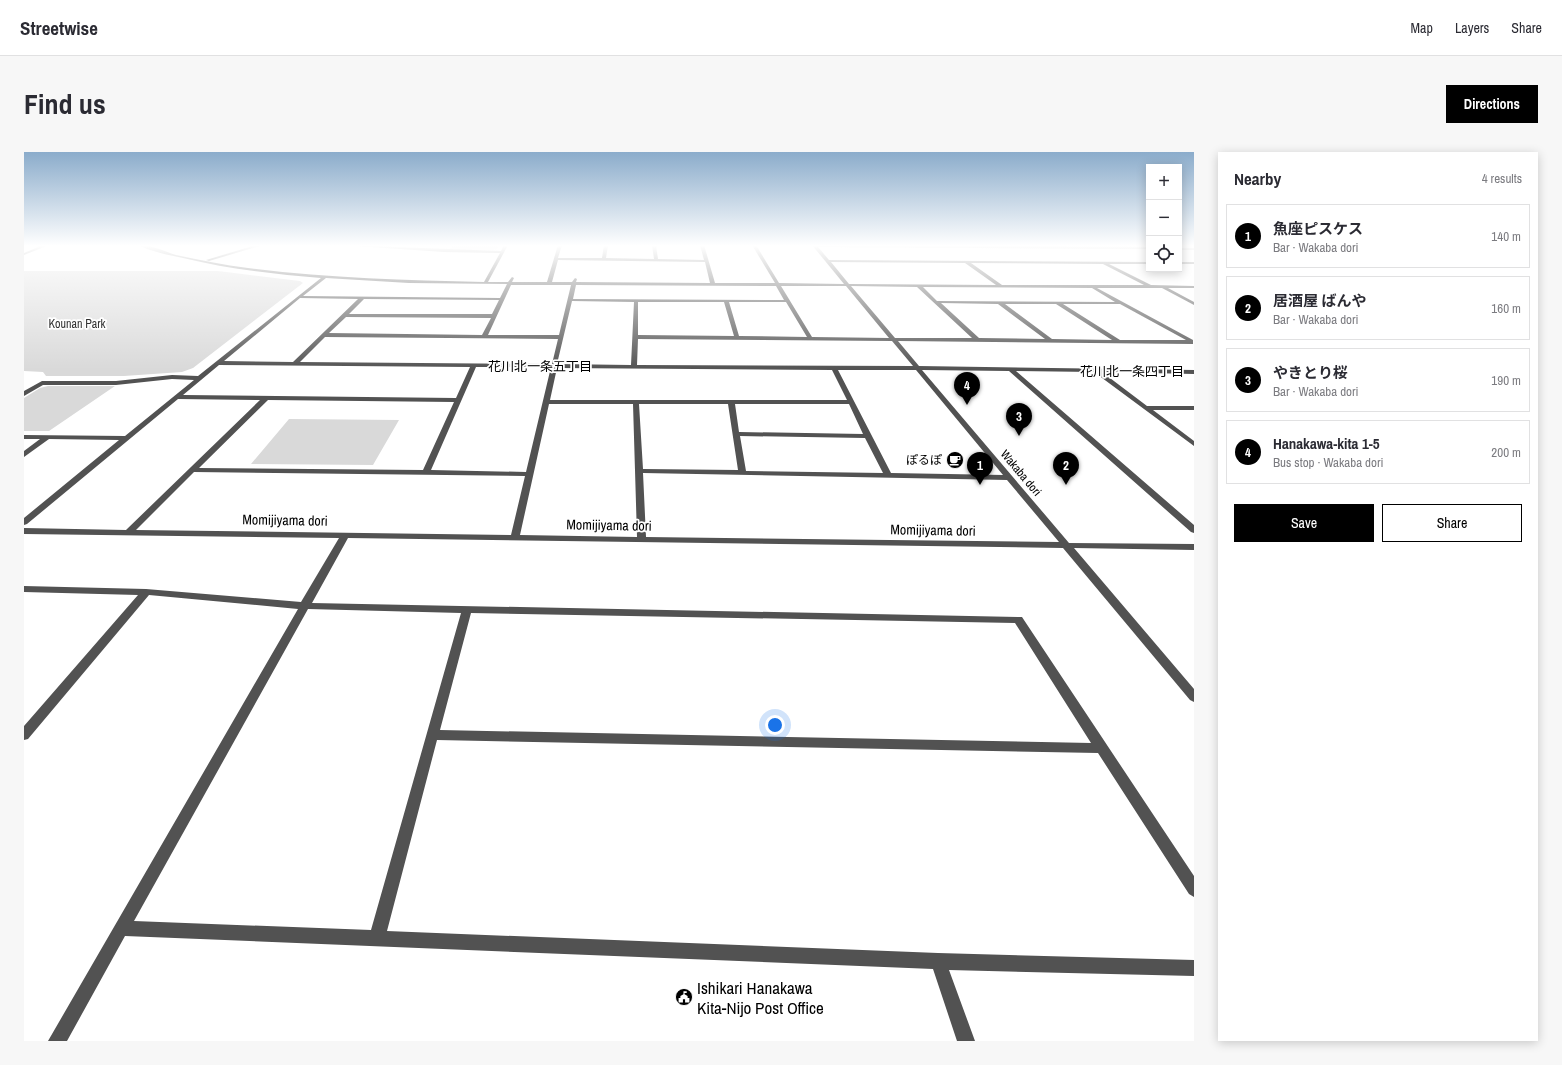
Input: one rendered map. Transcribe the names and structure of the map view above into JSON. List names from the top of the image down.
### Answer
{
  "streets": {
    "street": ["Wakaba dori", "Momijiyama dori"]
  },
  "crossings": [
    ["Wakaba dori", "Momijiyama dori"]
  ],
  "districts": ["花川北一条五丁目", "花川北一条四丁目"],
  "parks": ["Kounan Park"],
  "places": {
    "cafe": ["ぽるぽ"],
    "public building": ["Ishikari Hanakawa Kita-Nijo Post Office"]
  },
  "page": {
    "header": "Streetwise",
    "nav": ["Map", "Layers", "Share"],
    "title": "Find us",
    "buttons": [
      "Directions",
      ["Save", "Share"]
    ],
    "heading": ["Nearby", "4 results"],
    "map_buttons": ["+", "−"],
    "list": [
      {
        "mark": "1",
        "name": "魚座ピスケス",
        "note": "Bar · Wakaba dori",
        "value": "140 m"
      },
      {
        "mark": "2",
        "name": "居酒屋 ばんや",
        "note": "Bar · Wakaba dori",
        "value": "160 m"
      },
      {
        "mark": "3",
        "name": "やきとり桜",
        "note": "Bar · Wakaba dori",
        "value": "190 m"
      },
      {
        "mark": "4",
        "name": "Hanakawa-kita 1-5",
        "note": "Bus stop · Wakaba dori",
        "value": "200 m"
      }
    ],
    "pins": [
      "4",
      "3",
      "1",
      "2"
    ]
  }
}
